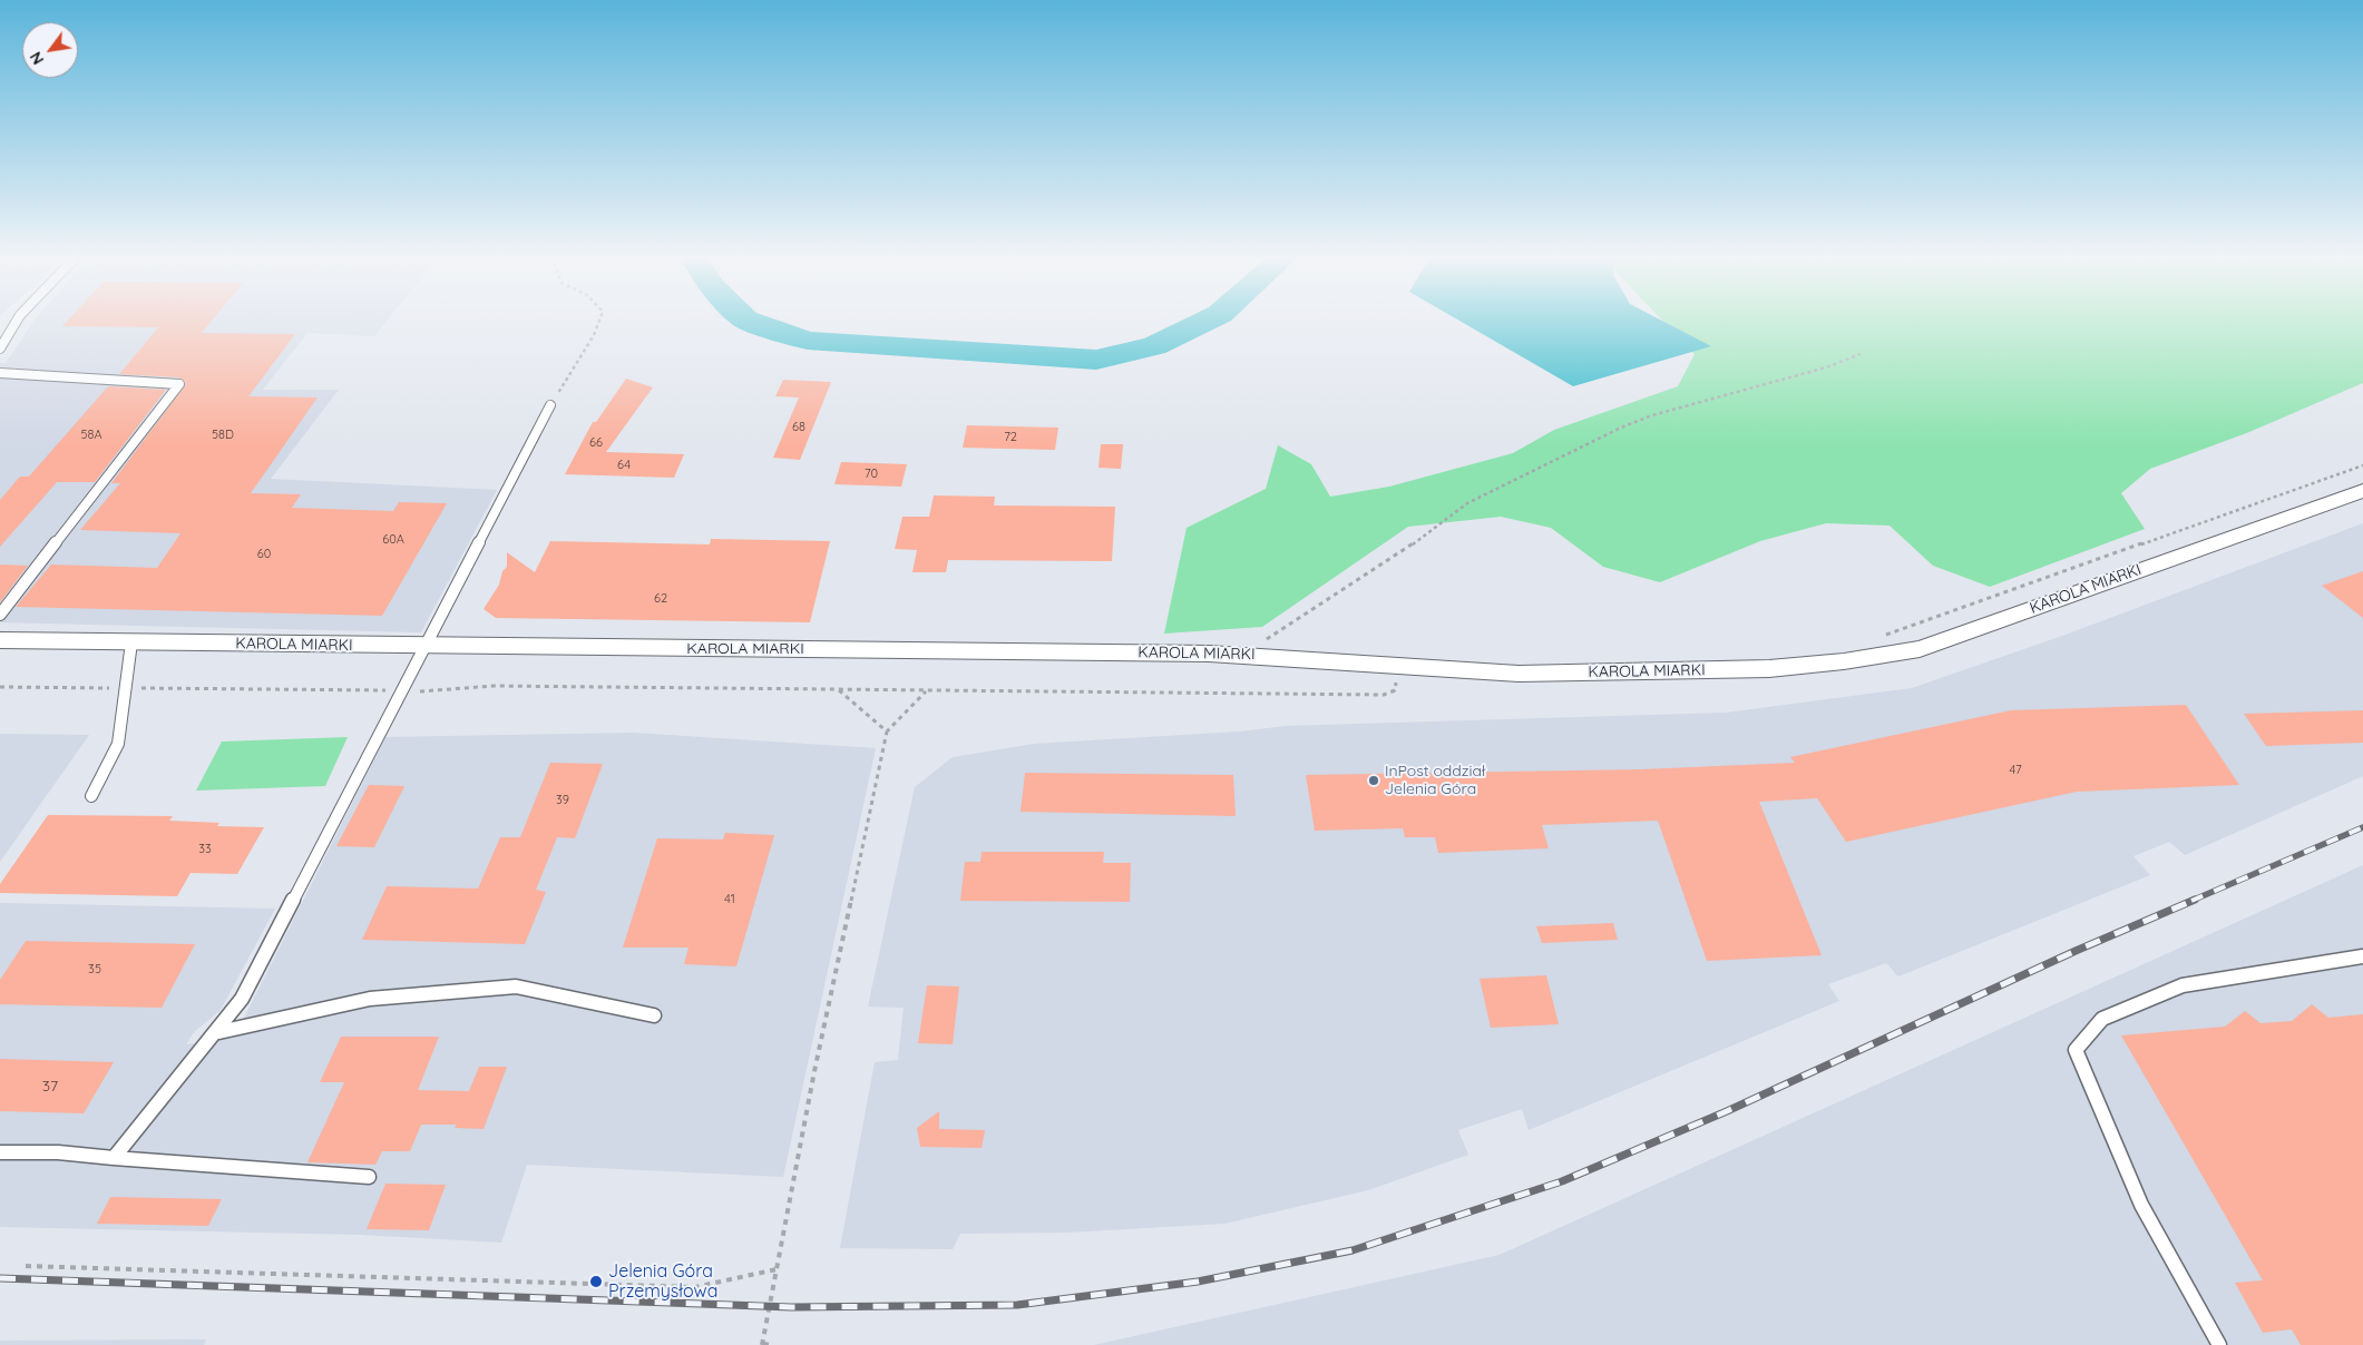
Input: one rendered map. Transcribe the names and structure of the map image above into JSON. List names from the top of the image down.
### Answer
{
  "streets": {
    "street": ["KAROLA MIARKI"]
  },
  "places": ["InPost oddział Jelenia Góra", "Jelenia Góra Przemysłowa"],
  "house_numbers": [
    "68",
    "58A",
    "58D",
    "72",
    "66",
    "64",
    "70",
    "60A",
    "60",
    "62",
    "47",
    "39",
    "33",
    "41",
    "35",
    "37"
  ],
  "north": "bottom left"
}
